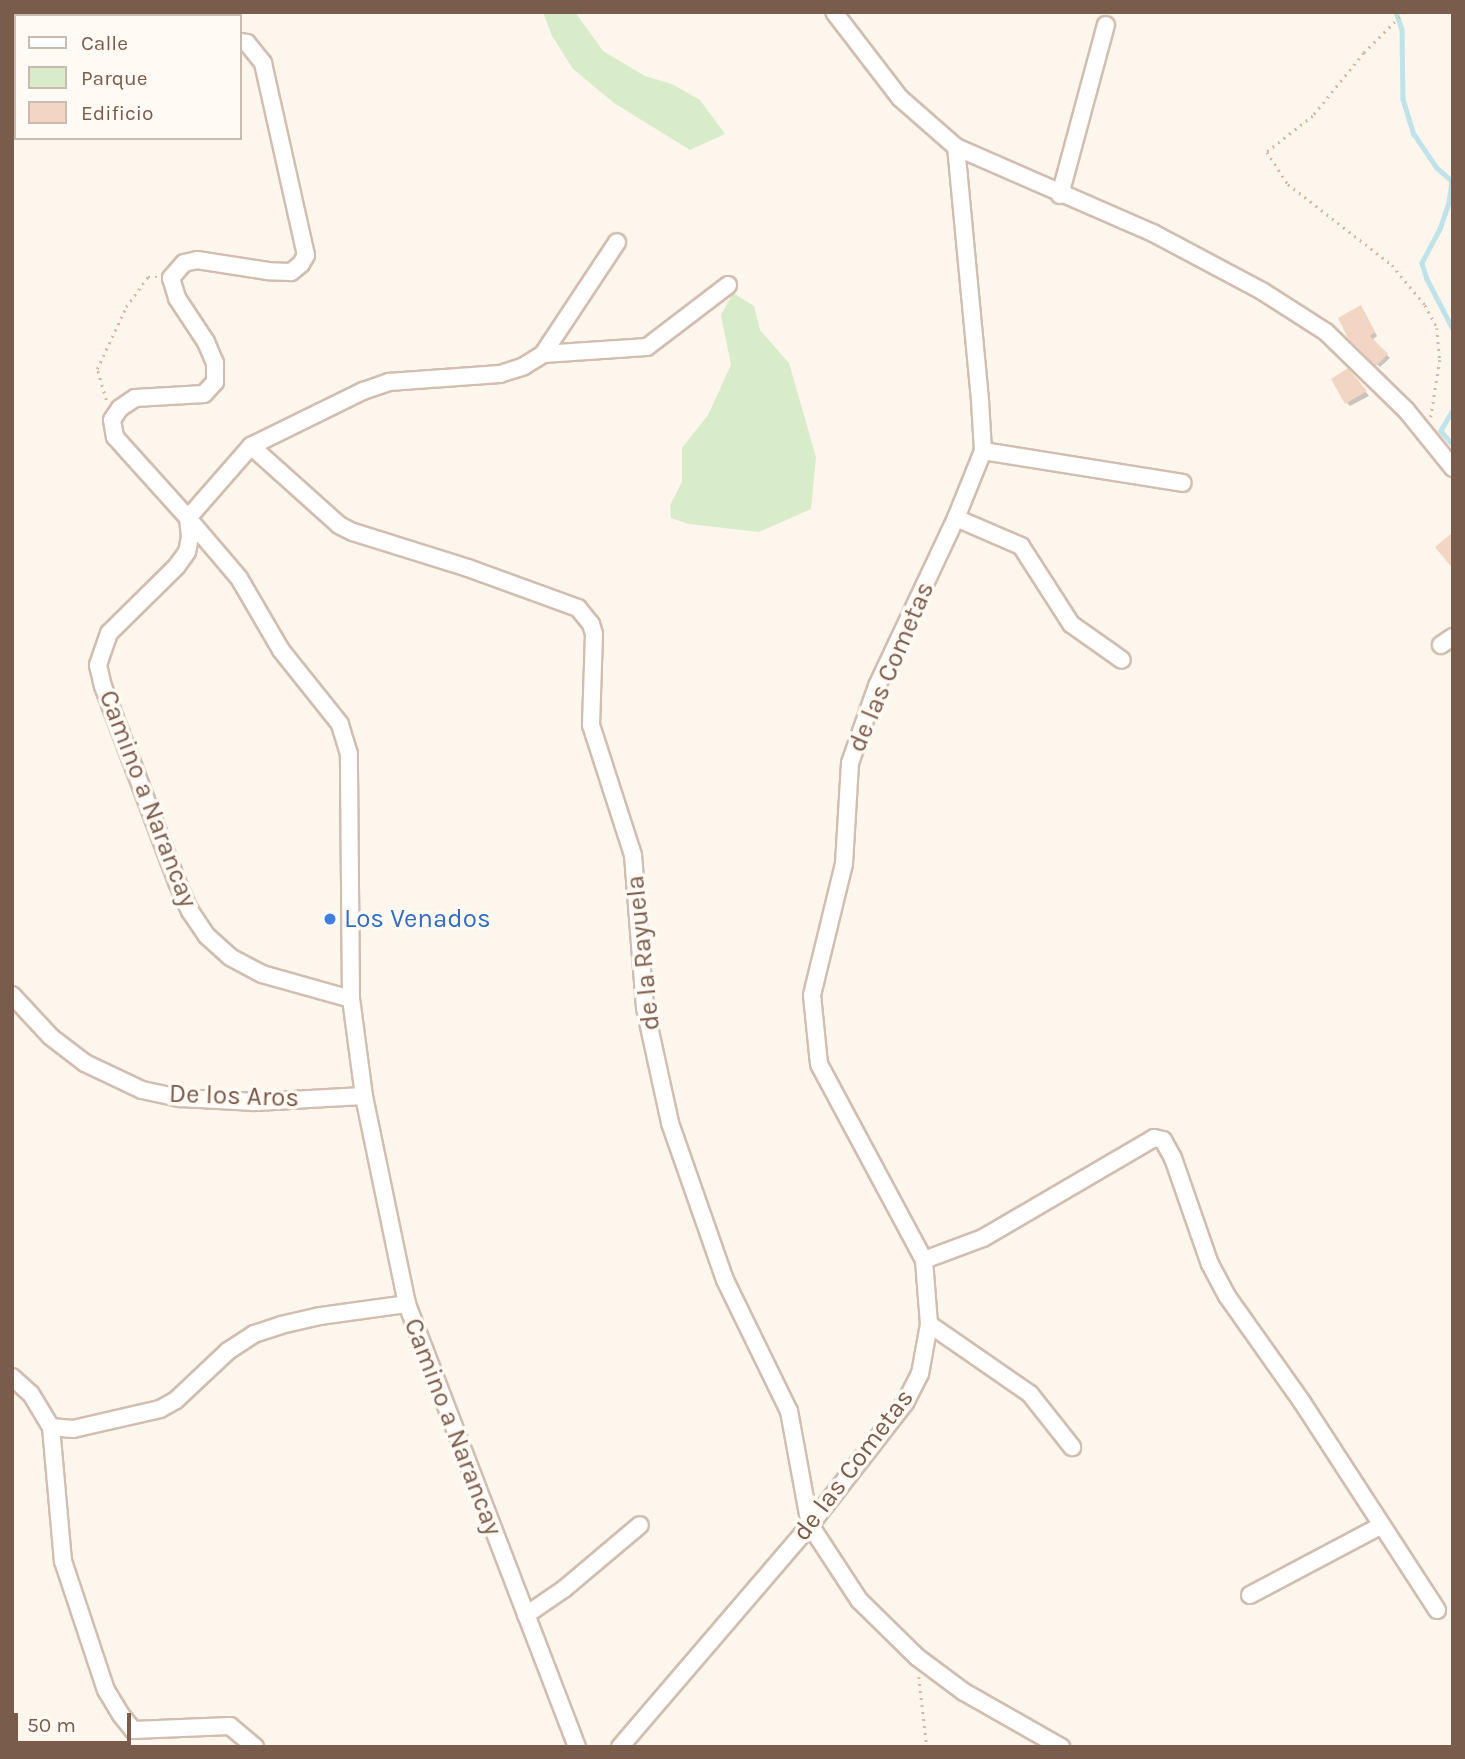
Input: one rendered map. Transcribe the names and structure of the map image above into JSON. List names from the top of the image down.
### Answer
{
  "streets": {
    "street": [
      "de las Cometas",
      "Camino a Narancay",
      "de la Rayuela",
      "De los Aros"
    ]
  },
  "crossings": [
    ["de las Cometas", "de la Rayuela"],
    ["Camino a Narancay", "De los Aros"]
  ],
  "places": ["Los Venados"],
  "legend": ["Calle", "Parque", "Edificio"],
  "scale_bar": "50 m"
}
